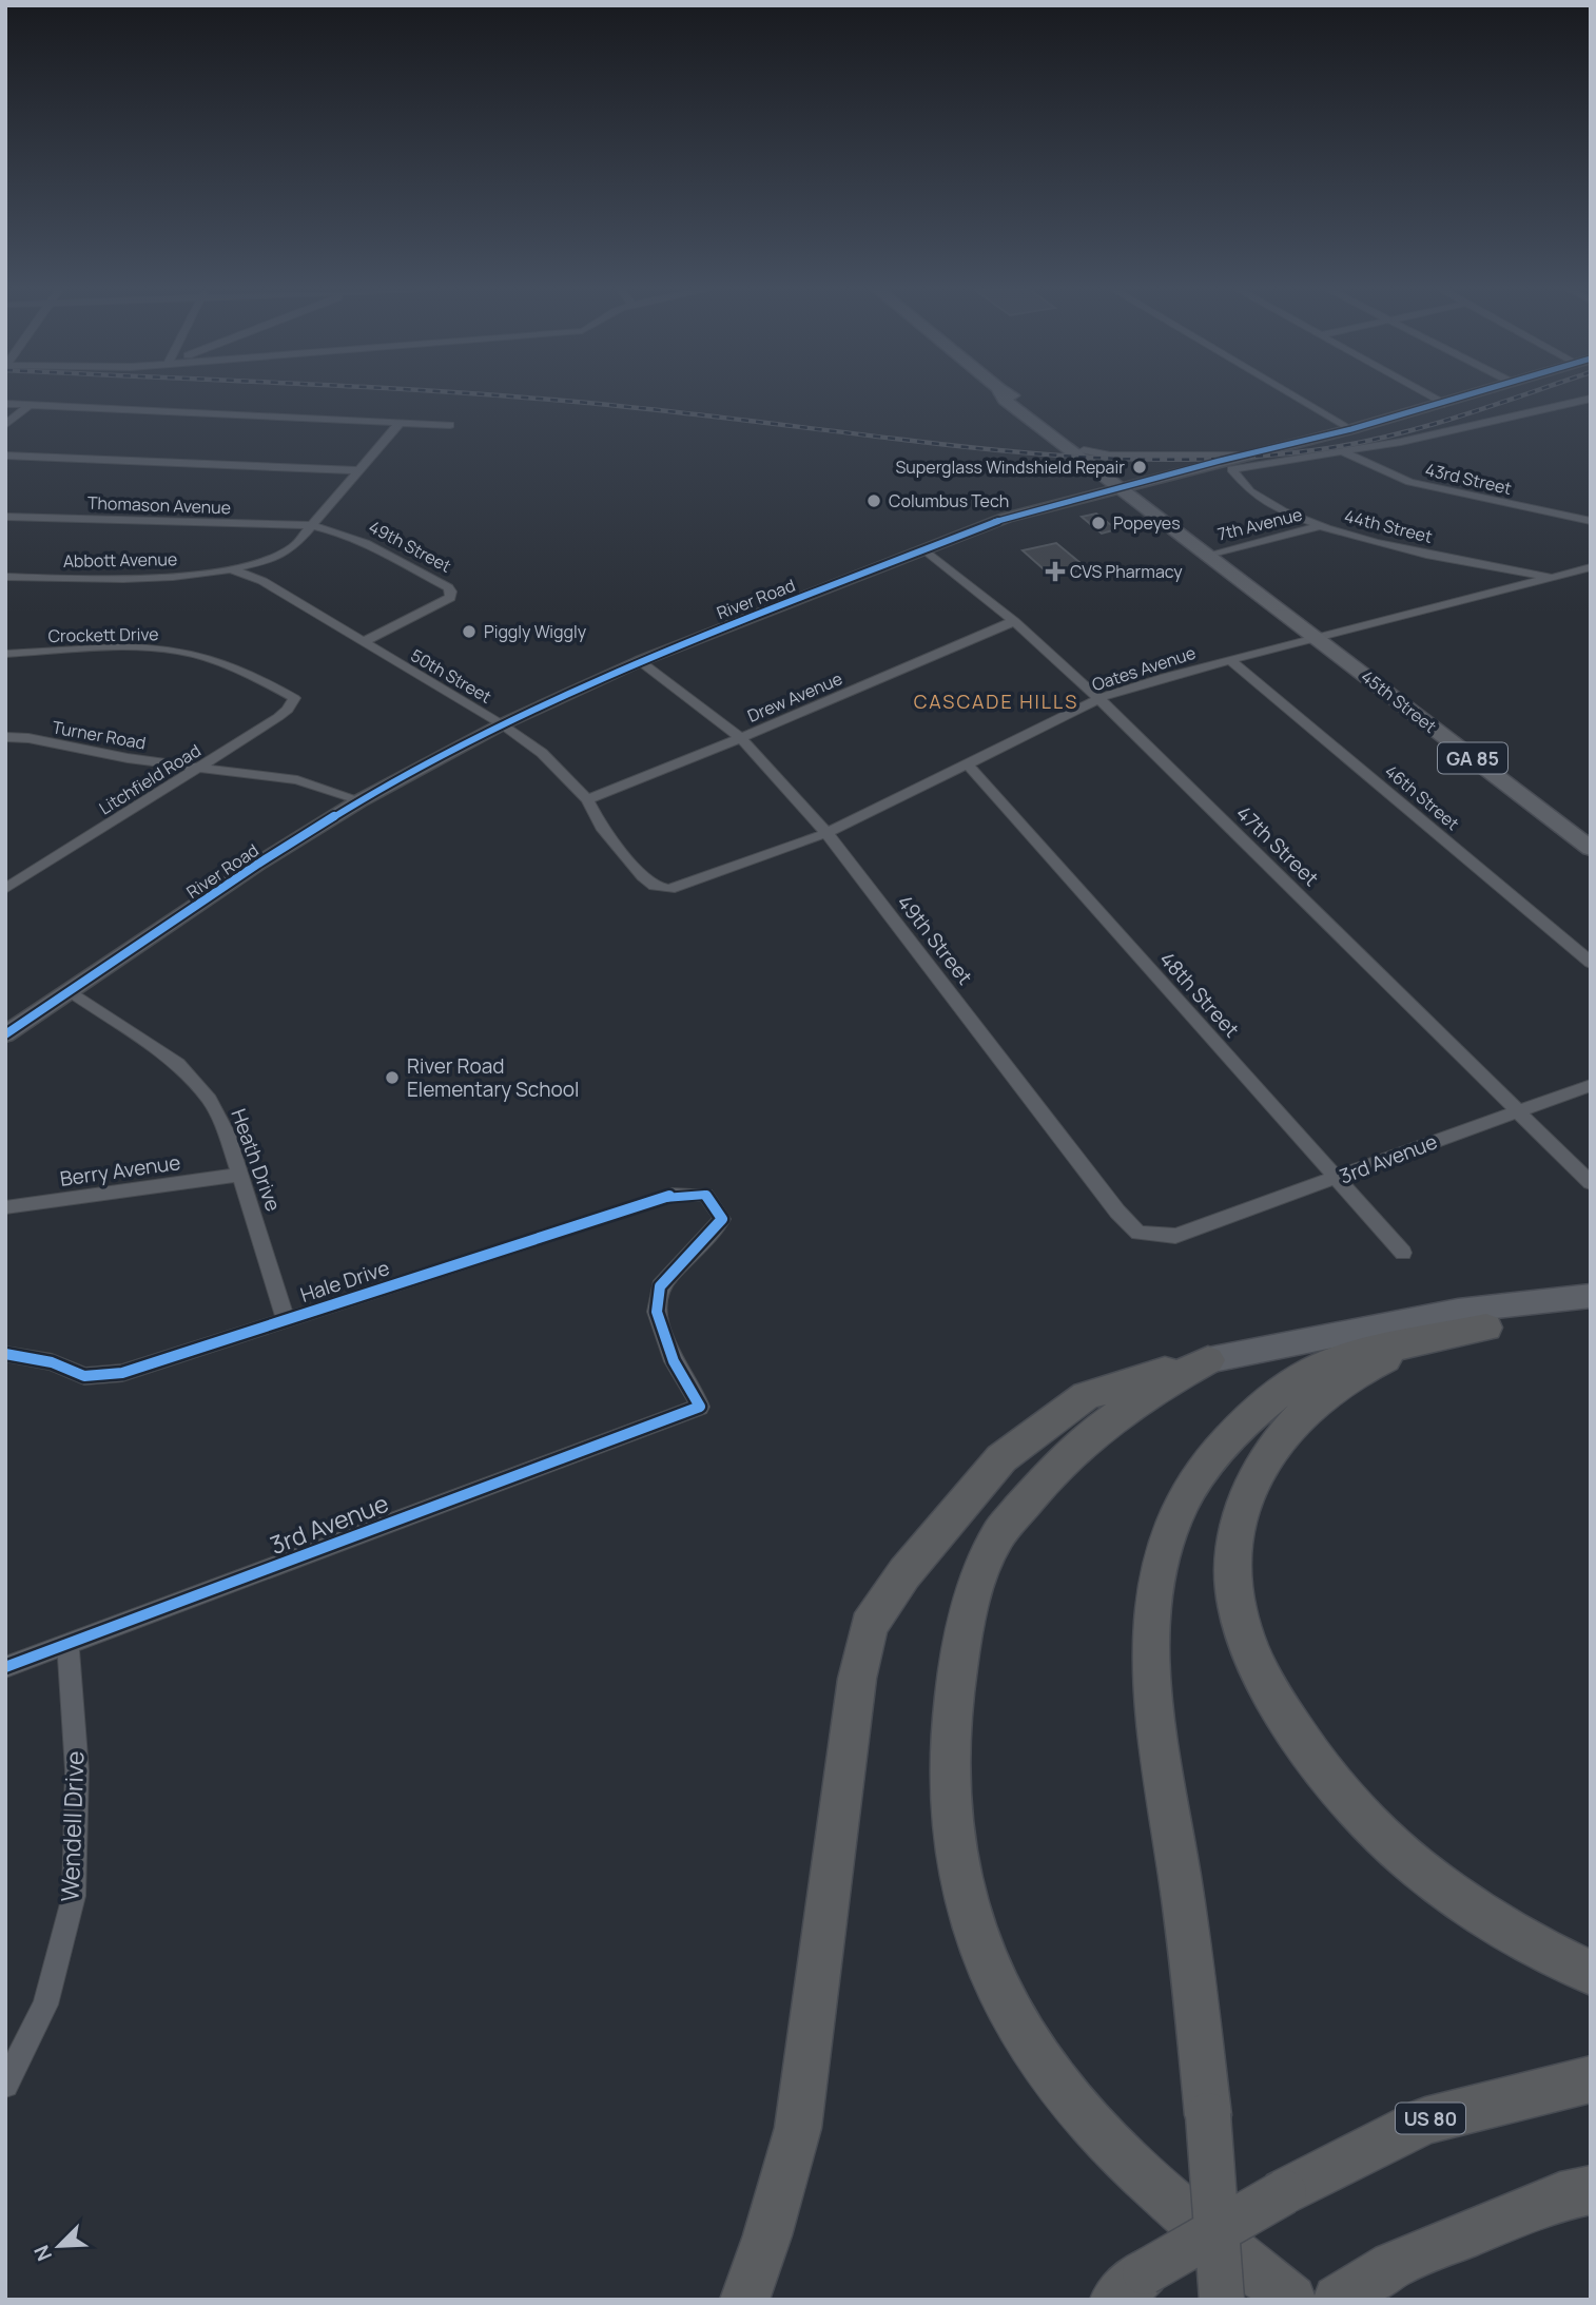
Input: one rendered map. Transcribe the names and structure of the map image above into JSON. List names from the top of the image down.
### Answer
{
  "streets": {
    "highway": ["US 80"],
    "main road": ["River Road", "45th Street", "GA 85"],
    "street": [
      "43rd Street",
      "Thomason Avenue",
      "7th Avenue",
      "44th Street",
      "49th Street",
      "Abbott Avenue",
      "Crockett Drive",
      "Oates Avenue",
      "50th Street",
      "Drew Avenue",
      "Turner Road",
      "Litchfield Road",
      "46th Street",
      "47th Street",
      "48th Street",
      "3rd Avenue",
      "Heath Drive",
      "Berry Avenue",
      "Hale Drive",
      "Wendell Drive"
    ]
  },
  "crossings": [
    ["43rd Street", "44th Street"],
    ["Thomason Avenue", "49th Street"],
    ["Thomason Avenue", "Abbott Avenue"],
    ["7th Avenue", "44th Street"],
    ["7th Avenue", "45th Street"],
    ["44th Street", "Oates Avenue"],
    ["49th Street", "Abbott Avenue"],
    ["49th Street", "River Road"],
    ["49th Street", "Oates Avenue"],
    ["49th Street", "50th Street"],
    ["49th Street", "Drew Avenue"],
    ["49th Street", "3rd Avenue"],
    ["Abbott Avenue", "50th Street"],
    ["River Road", "50th Street"],
    ["River Road", "45th Street"],
    ["River Road", "Turner Road"],
    ["River Road", "47th Street"],
    ["River Road", "Heath Drive"],
    ["Crockett Drive", "Litchfield Road"],
    ["Oates Avenue", "50th Street"],
    ["Oates Avenue", "45th Street"],
    ["Oates Avenue", "46th Street"],
    ["Oates Avenue", "47th Street"],
    ["Oates Avenue", "48th Street"],
    ["50th Street", "Drew Avenue"],
    ["Drew Avenue", "47th Street"],
    ["Turner Road", "Litchfield Road"],
    ["47th Street", "3rd Avenue"],
    ["48th Street", "3rd Avenue"],
    ["3rd Avenue", "Hale Drive"],
    ["3rd Avenue", "Wendell Drive"],
    ["Heath Drive", "Berry Avenue"],
    ["Heath Drive", "Hale Drive"]
  ],
  "districts": ["CASCADE HILLS"],
  "places": {
    "other": [
      "Superglass Windshield Repair",
      "Columbus Tech",
      "Popeyes",
      "Piggly Wiggly",
      "River Road Elementary School"
    ],
    "health": ["CVS Pharmacy"]
  },
  "north": "bottom left"
}
